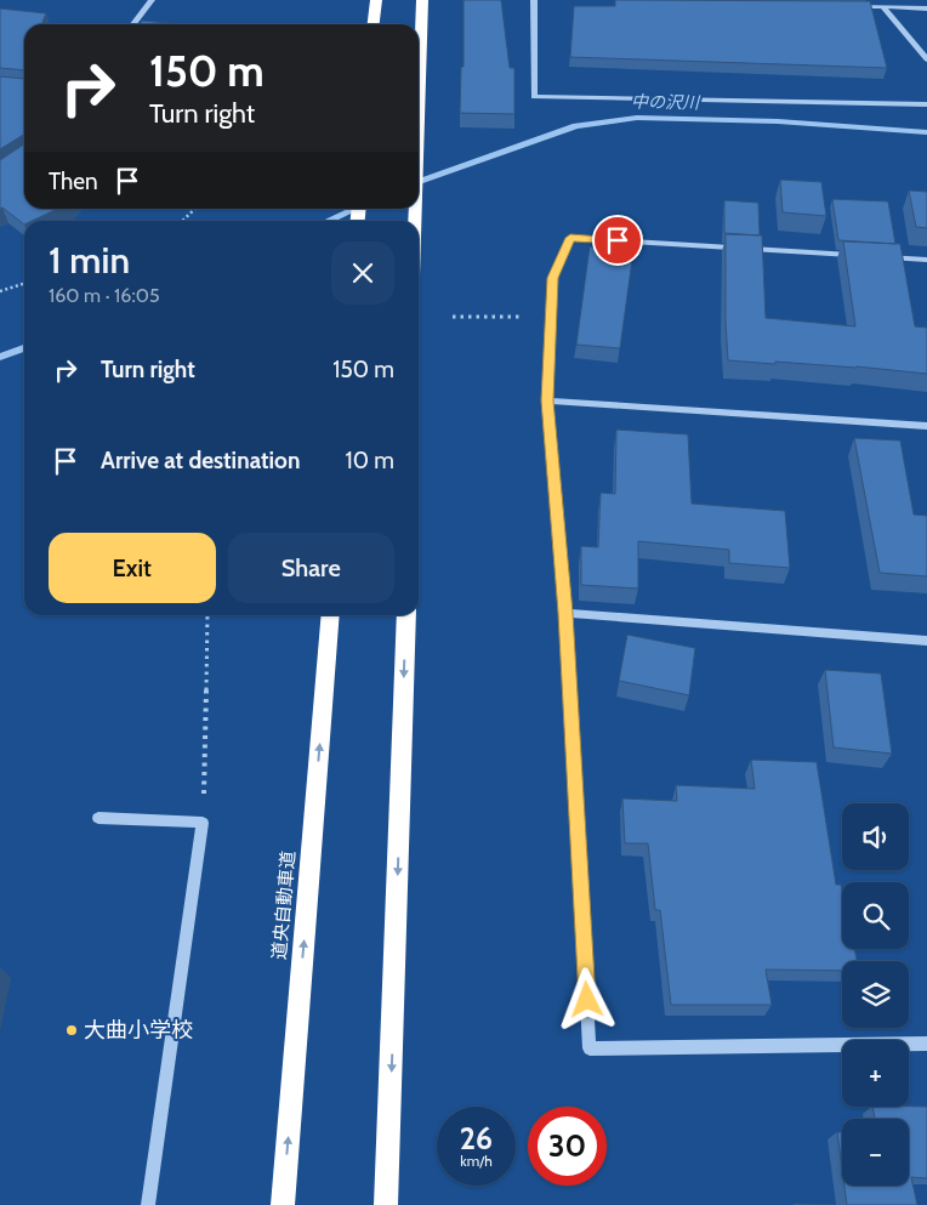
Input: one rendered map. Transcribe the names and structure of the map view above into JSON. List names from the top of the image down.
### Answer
{
  "streets": {
    "highway": ["道央自動車道"]
  },
  "water": ["中の沢川"],
  "places": ["大曲小学校"],
  "page": {
    "turn": ["150 m", "Turn right"],
    "then": "Then",
    "heading": ["1 min", "160 m · 16:05"],
    "list": [
      {
        "name": "Turn right",
        "value": "150 m"
      },
      {
        "name": "Arrive at destination",
        "value": "10 m"
      }
    ],
    "buttons": ["Exit", "Share"],
    "map_buttons": ["+", "−"],
    "speed": "26 km/h",
    "limit": "30"
  }
}
